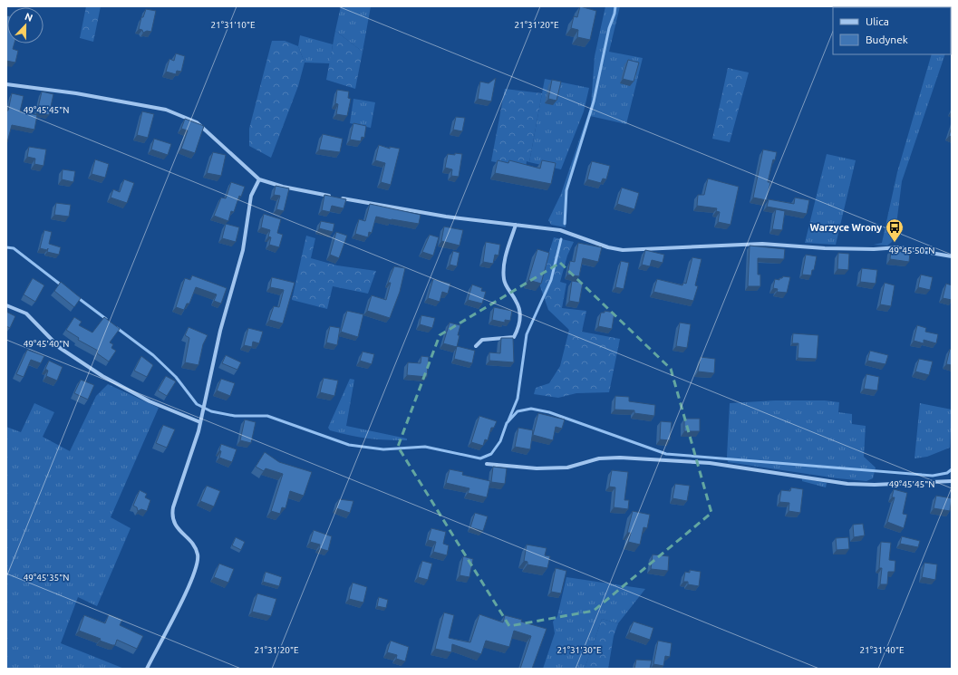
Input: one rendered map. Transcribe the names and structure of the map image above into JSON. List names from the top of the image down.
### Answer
{
  "places": {
    "bus stop": ["Warzyce Wrony"]
  },
  "legend": ["Ulica", "Budynek"],
  "north": "top",
  "coordinates": [
    "21°31'10\"E",
    "21°31'20\"E",
    "49°45'45\"N",
    "49°45'50\"N",
    "49°45'40\"N",
    "49°45'35\"N",
    "21°31'30\"E",
    "21°31'40\"E"
  ]
}
